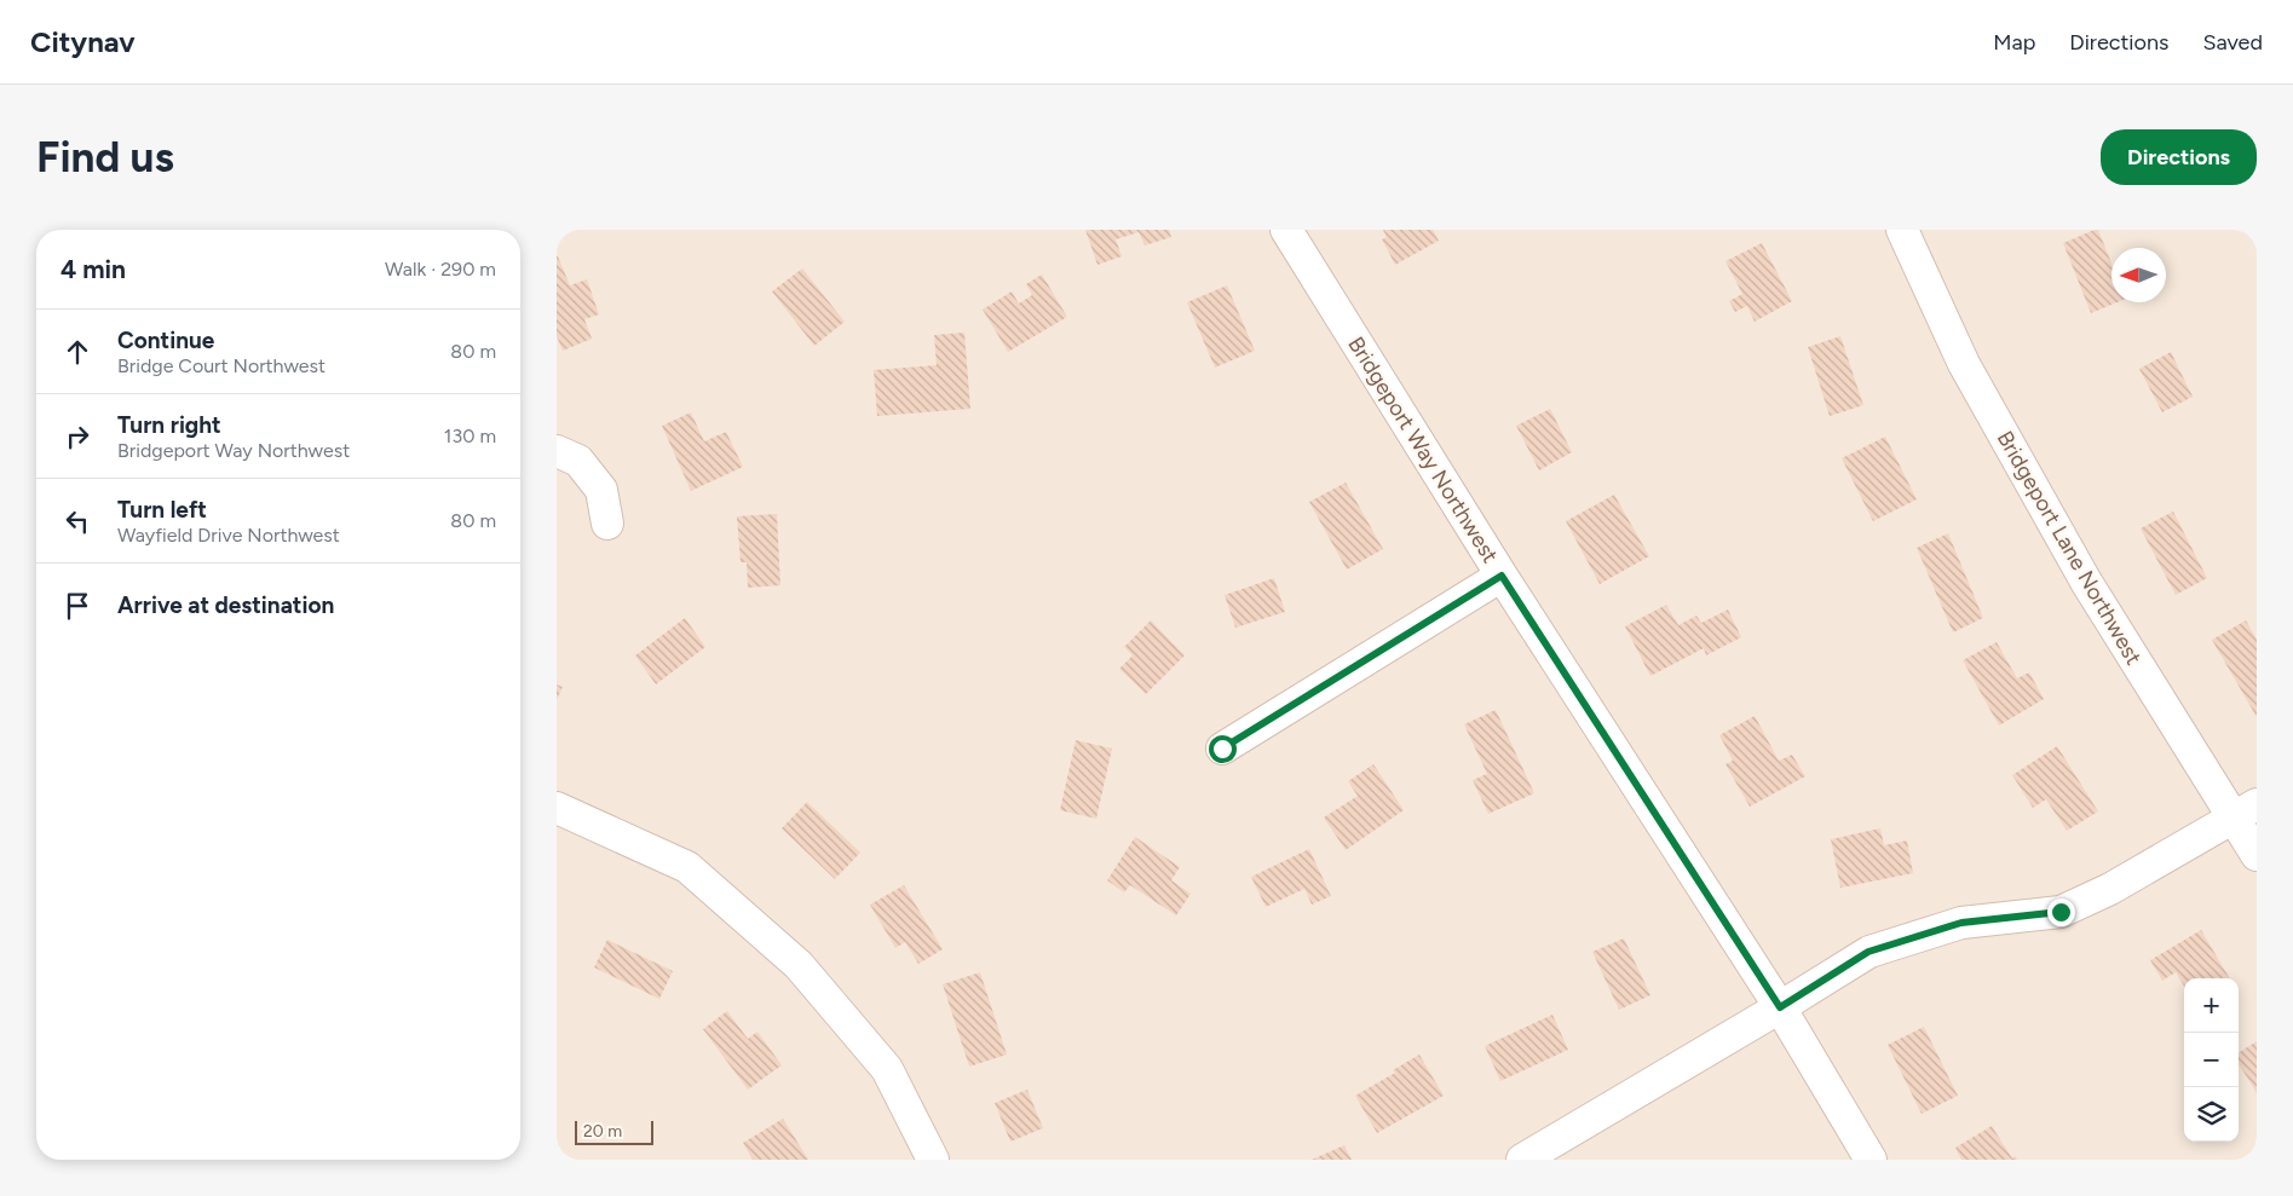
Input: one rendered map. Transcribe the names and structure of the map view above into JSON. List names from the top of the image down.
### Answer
{
  "streets": {
    "street": ["Bridgeport Way Northwest", "Bridgeport Lane Northwest"]
  },
  "scale_bar": "20 m",
  "north": "left",
  "page": {
    "header": "Citynav",
    "nav": ["Map", "Directions", "Saved"],
    "buttons": "Directions",
    "title": "Find us",
    "heading": ["4 min", "Walk · 290 m"],
    "list": [
      ["Continue", "Bridge Court Northwest", "80 m"],
      ["Turn right", "Bridgeport Way Northwest", "130 m"],
      ["Turn left", "Wayfield Drive Northwest", "80 m"],
      "Arrive at destination"
    ],
    "map_buttons": ["+", "−"],
    "scale": "20 m"
  }
}
